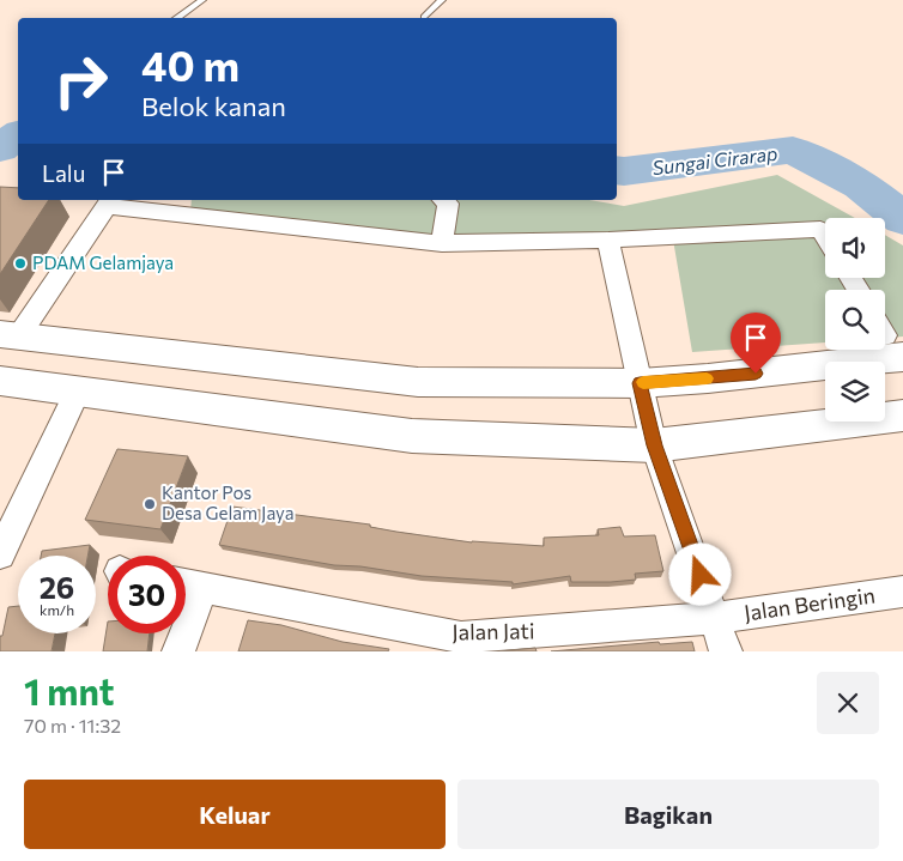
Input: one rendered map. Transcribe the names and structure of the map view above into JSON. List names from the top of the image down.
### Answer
{
  "streets": {
    "street": ["Jalan Beringin", "Jalan Jati"]
  },
  "crossings": [
    ["Jalan Beringin", "Jalan Jati"]
  ],
  "water": ["Sungai Cirarap"],
  "places": ["PDAM Gelamjaya", "Kantor Pos Desa Gelam Jaya"],
  "page": {
    "turn": ["40 m", "Belok kanan"],
    "then": "Lalu",
    "speed": "26 km/h",
    "limit": "30",
    "heading": ["1 mnt", "70 m · 11:32"],
    "buttons": ["Keluar", "Bagikan"]
  }
}
